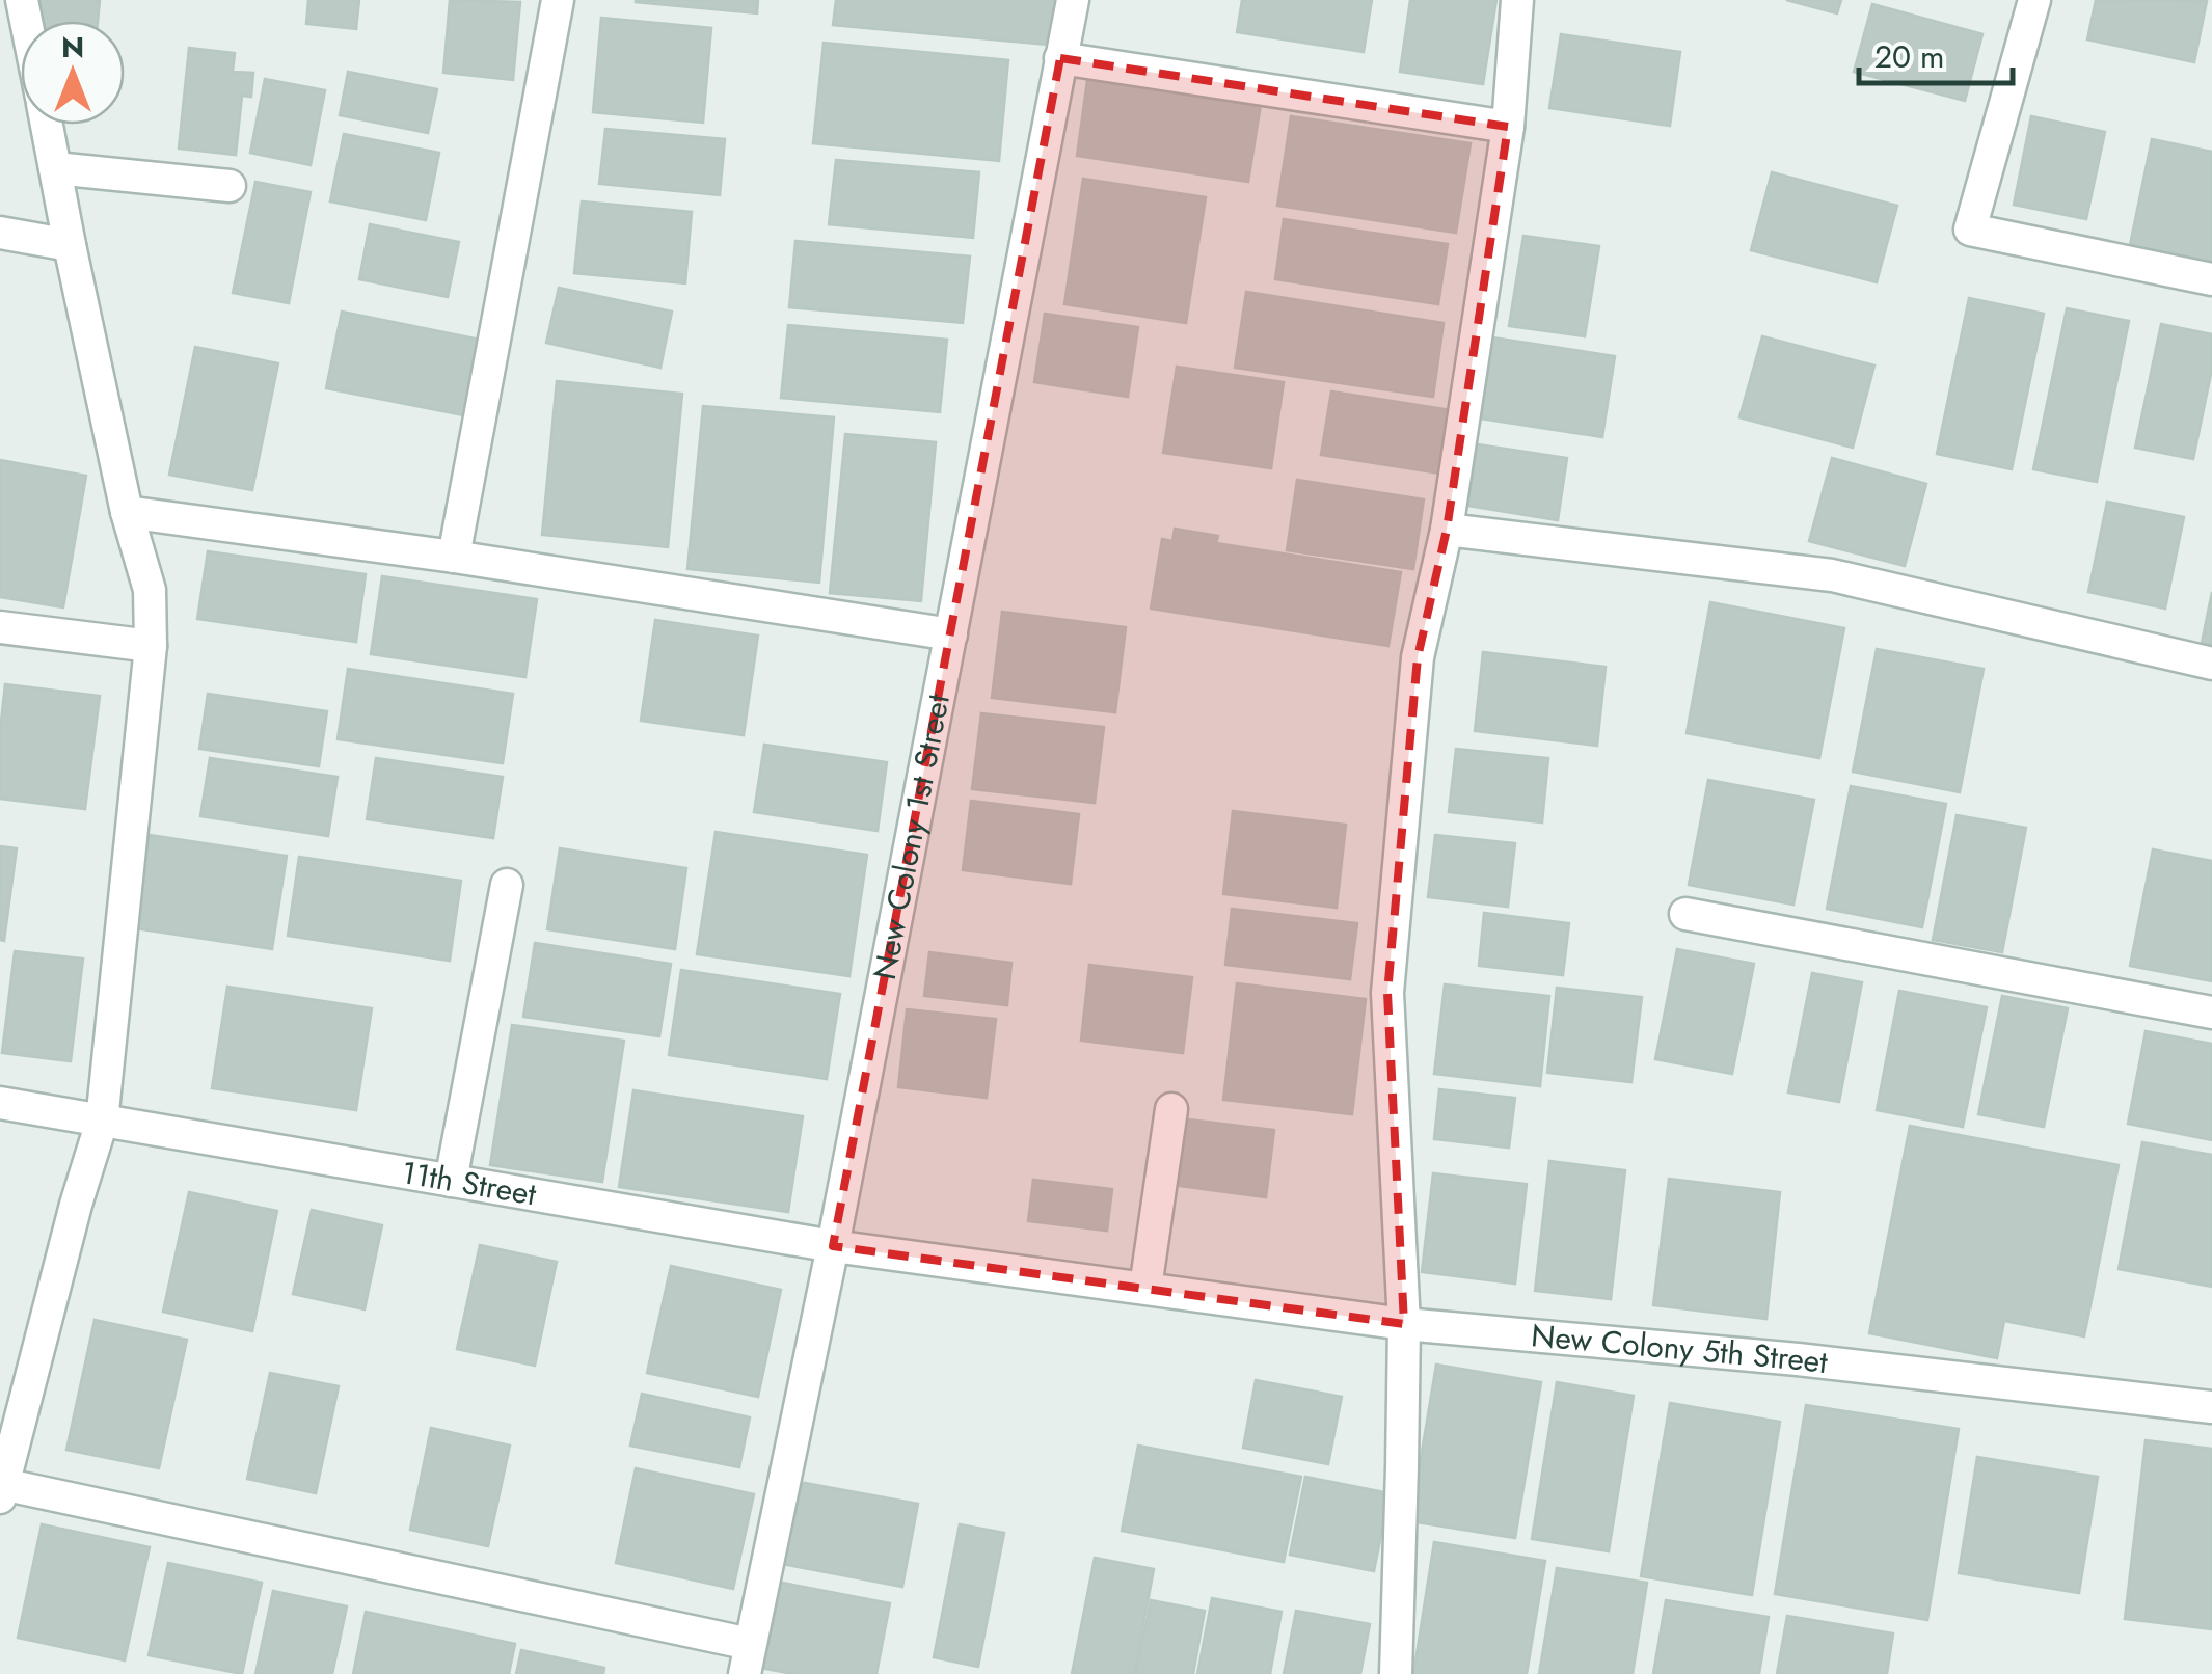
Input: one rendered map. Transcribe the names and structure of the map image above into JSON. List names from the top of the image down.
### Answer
{
  "streets": {
    "street": ["New Colony 1st Street", "11th Street", "New Colony 5th Street"]
  },
  "crossings": [
    ["New Colony 1st Street", "11th Street"],
    ["New Colony 1st Street", "New Colony 5th Street"],
    ["11th Street", "New Colony 5th Street"]
  ],
  "scale_bar": "20 m",
  "north": "top"
}
